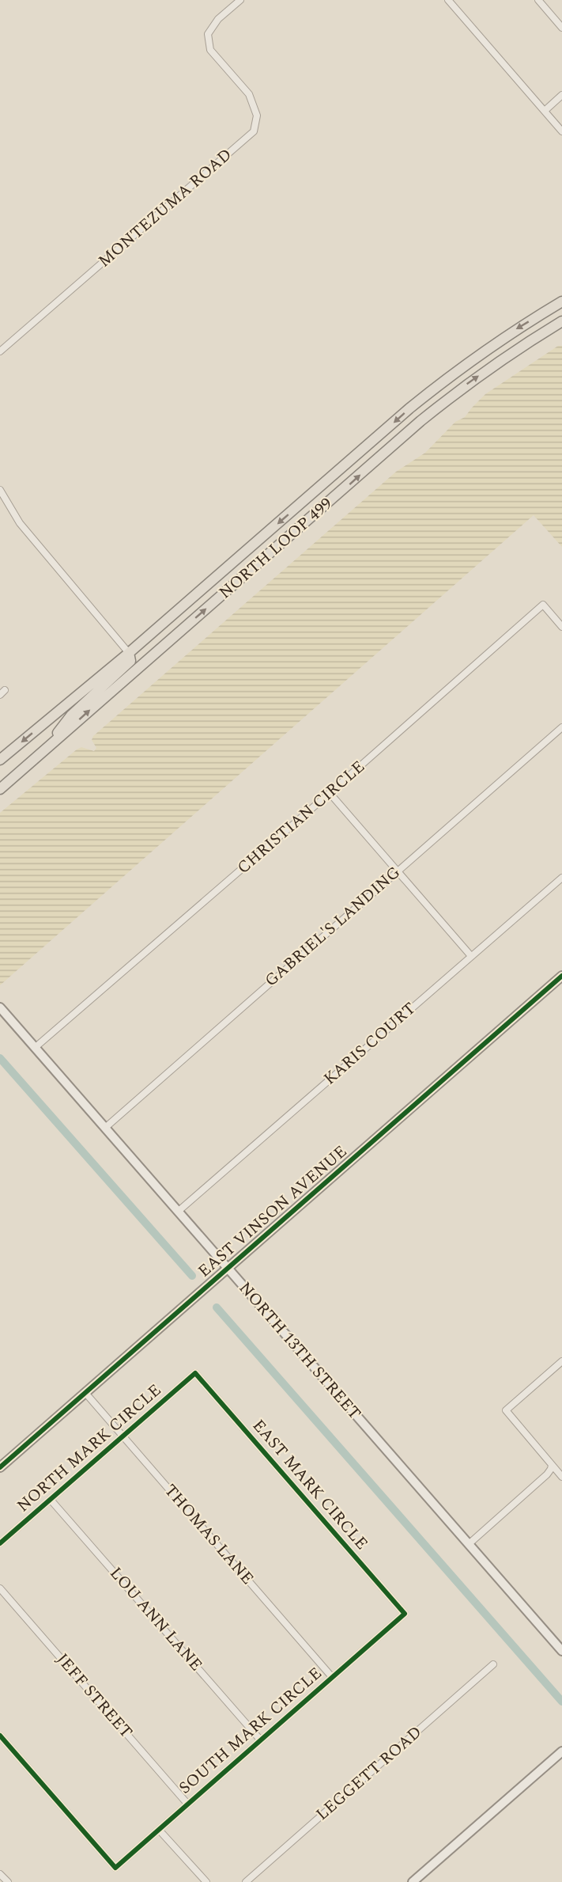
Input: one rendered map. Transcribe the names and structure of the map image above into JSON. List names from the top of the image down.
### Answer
{
  "streets": {
    "main road": ["NORTH LOOP 499"],
    "street": [
      "MONTEZUMA ROAD",
      "CHRISTIAN CIRCLE",
      "GABRIEL'S LANDING",
      "KARIS COURT",
      "EAST VINSON AVENUE",
      "NORTH 13TH STREET",
      "NORTH MARK CIRCLE",
      "EAST MARK CIRCLE",
      "THOMAS LANE",
      "LOU ANN LANE",
      "JEFF STREET",
      "SOUTH MARK CIRCLE",
      "LEGGETT ROAD"
    ]
  },
  "crossings": [
    ["CHRISTIAN CIRCLE", "NORTH 13TH STREET"],
    ["GABRIEL'S LANDING", "NORTH 13TH STREET"],
    ["KARIS COURT", "NORTH 13TH STREET"],
    ["EAST VINSON AVENUE", "NORTH 13TH STREET"],
    ["EAST VINSON AVENUE", "THOMAS LANE"],
    ["NORTH MARK CIRCLE", "EAST MARK CIRCLE"],
    ["NORTH MARK CIRCLE", "THOMAS LANE"],
    ["NORTH MARK CIRCLE", "LOU ANN LANE"],
    ["EAST MARK CIRCLE", "SOUTH MARK CIRCLE"],
    ["THOMAS LANE", "SOUTH MARK CIRCLE"],
    ["LOU ANN LANE", "SOUTH MARK CIRCLE"],
    ["JEFF STREET", "SOUTH MARK CIRCLE"]
  ]
}
